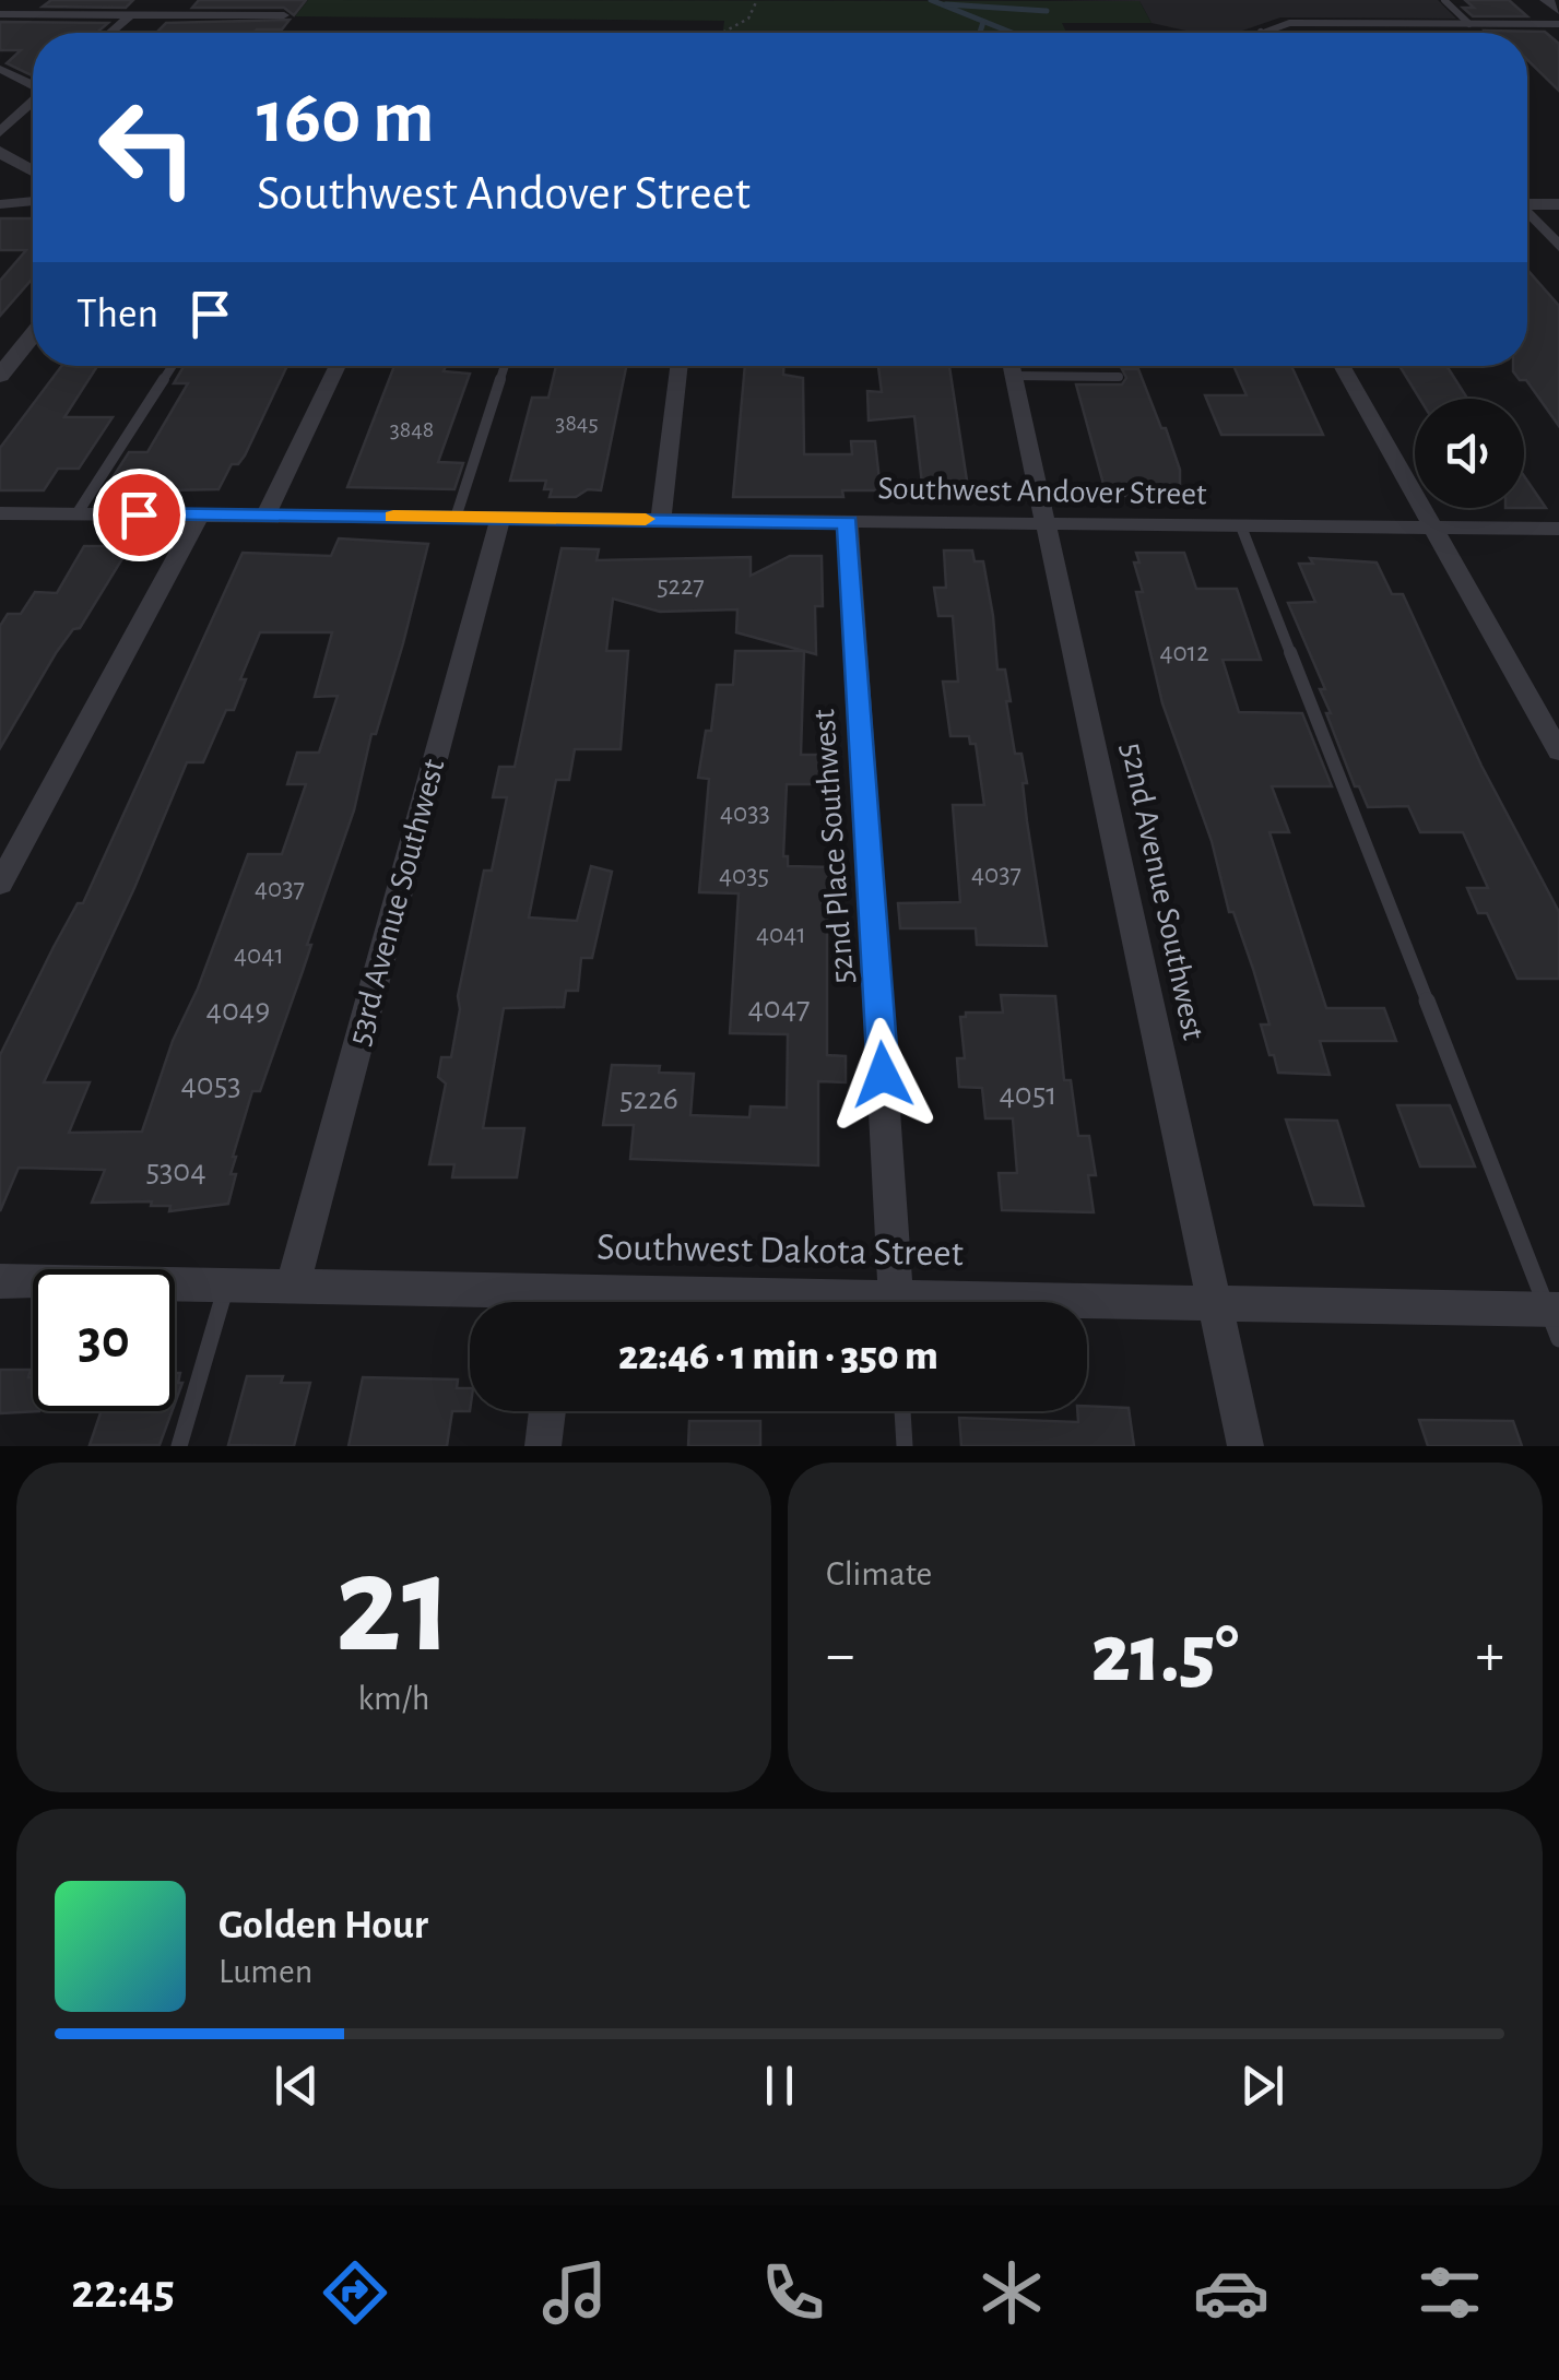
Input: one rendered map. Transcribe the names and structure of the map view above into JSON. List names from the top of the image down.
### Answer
{
  "streets": {
    "street": [
      "Southwest Andover Street",
      "52nd Place Southwest",
      "52nd Avenue Southwest",
      "53rd Avenue Southwest",
      "Southwest Dakota Street"
    ]
  },
  "crossings": [
    ["Southwest Andover Street", "52nd Place Southwest"],
    ["Southwest Andover Street", "52nd Avenue Southwest"],
    ["Southwest Andover Street", "53rd Avenue Southwest"],
    ["52nd Avenue Southwest", "Southwest Dakota Street"],
    ["53rd Avenue Southwest", "Southwest Dakota Street"]
  ],
  "house_numbers": [
    "3845",
    "3848",
    "5227",
    "4012",
    "4033",
    "4037",
    "4035",
    "4037",
    "4041",
    "4041",
    "4047",
    "4049",
    "4053",
    "4051",
    "5226",
    "5304"
  ],
  "page": {
    "turn": ["160 m", "Southwest Andover Street"],
    "then": "Then",
    "limit": "30",
    "trip": "22:46 · 1 min · 350 m",
    "tile": [
      ["21", "km/h"],
      "Climate"
    ],
    "heat": ["−", "21.5°", "+"],
    "song": ["Golden Hour", "Lumen"],
    "tabs": "22:45"
  }
}
